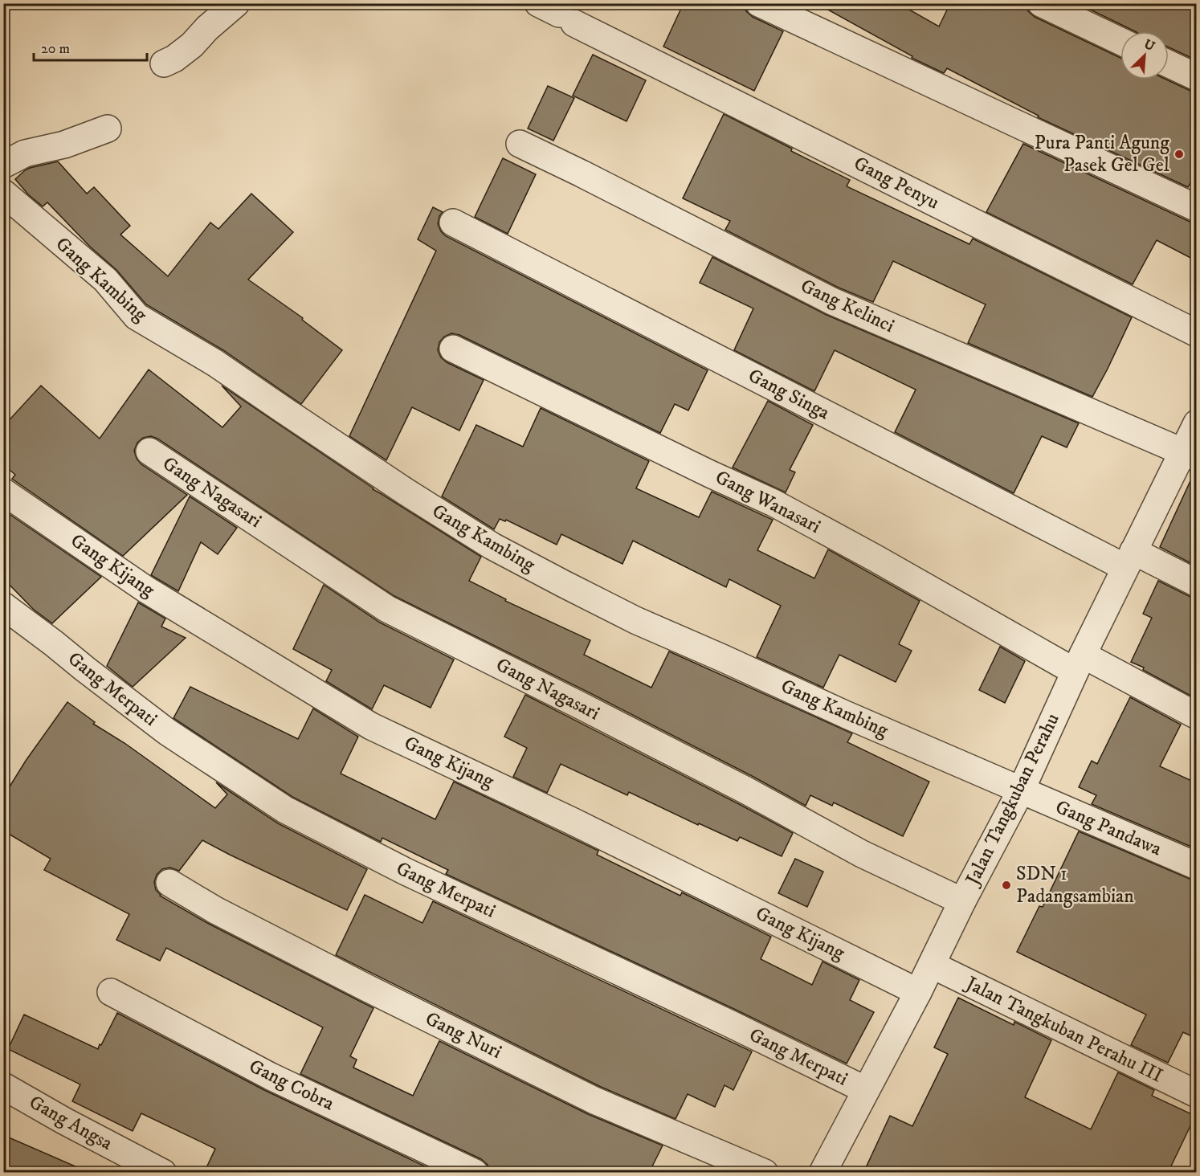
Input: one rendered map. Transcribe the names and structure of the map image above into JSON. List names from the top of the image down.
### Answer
{
  "streets": {
    "street": [
      "Gang Penyu",
      "Gang Kambing",
      "Gang Kelinci",
      "Gang Singa",
      "Gang Nagasari",
      "Gang Wanasari",
      "Gang Kijang",
      "Gang Merpati",
      "Jalan Tangkuban Perahu",
      "Gang Pandawa",
      "Jalan Tangkuban Perahu III",
      "Gang Nuri",
      "Gang Cobra",
      "Gang Angsa"
    ]
  },
  "crossings": [
    ["Gang Kambing", "Jalan Tangkuban Perahu"],
    ["Gang Kambing", "Gang Pandawa"],
    ["Gang Kelinci", "Jalan Tangkuban Perahu"],
    ["Gang Singa", "Jalan Tangkuban Perahu"],
    ["Gang Nagasari", "Jalan Tangkuban Perahu"],
    ["Gang Wanasari", "Jalan Tangkuban Perahu"],
    ["Gang Kijang", "Jalan Tangkuban Perahu"],
    ["Gang Merpati", "Jalan Tangkuban Perahu"],
    ["Jalan Tangkuban Perahu", "Gang Pandawa"],
    ["Jalan Tangkuban Perahu", "Jalan Tangkuban Perahu III"]
  ],
  "places": ["Pura Panti Agung Pasek Gel Gel", "SDN 1 Padangsambian"],
  "scale_bar": "20 m",
  "north": "top right"
}
